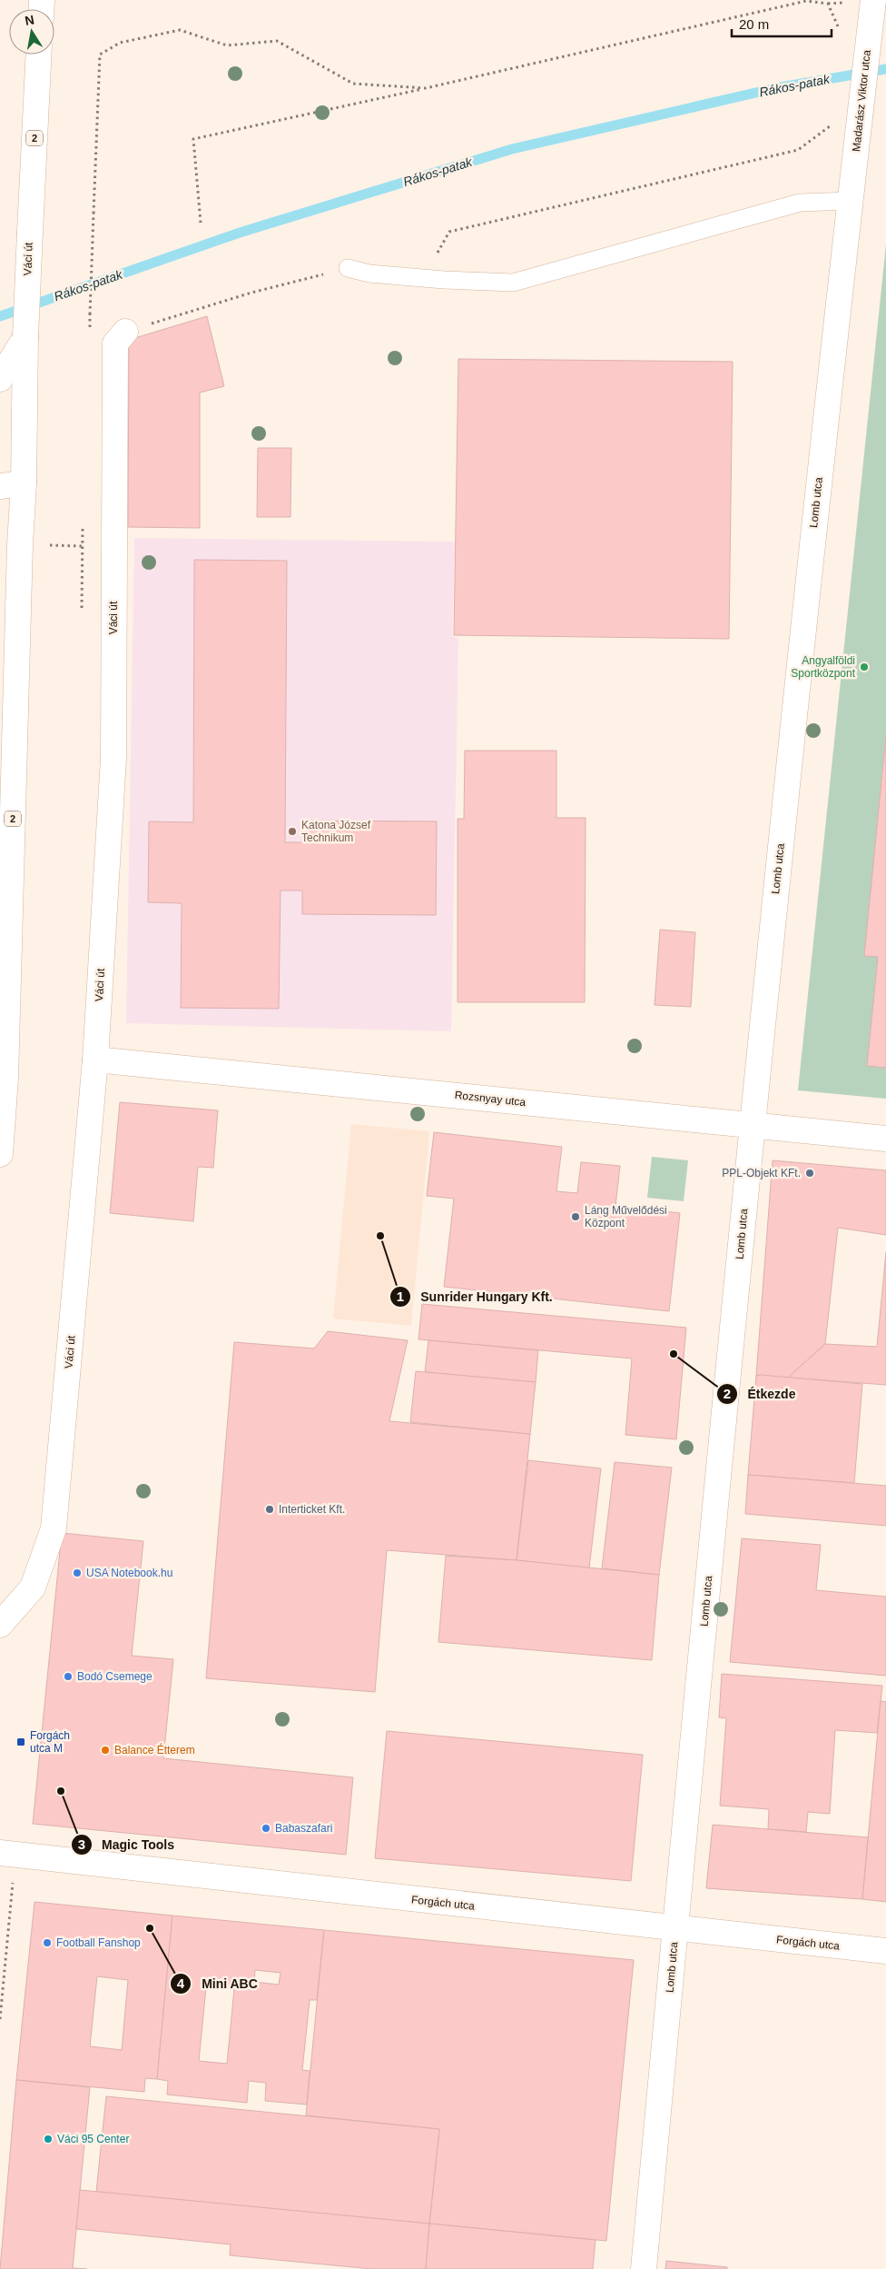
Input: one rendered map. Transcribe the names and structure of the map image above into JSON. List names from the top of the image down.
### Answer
{
  "streets": {
    "street": [
      "Madarász Viktor utca",
      "2",
      "Váci út",
      "Lomb utca",
      "Rozsnyay utca",
      "Forgách utca"
    ]
  },
  "crossings": [
    ["Madarász Viktor utca", "Lomb utca"],
    ["Váci út", "Rozsnyay utca"],
    ["Lomb utca", "Rozsnyay utca"],
    ["Lomb utca", "Forgách utca"]
  ],
  "water": ["Rákos-patak"],
  "places": {
    "other": [
      "Angyalföldi Sportközpont",
      "Katona József Technikum",
      "PPL-Objekt KFt.",
      "Láng Művelődési Központ",
      "Sunrider Hungary Kft.",
      "Étkezde",
      "Interticket Kft.",
      "USA Notebook.hu",
      "Bodó Csemege",
      "Balance Étterem",
      "Magic Tools",
      "Babaszafari",
      "Mini ABC",
      "Football Fanshop",
      "Váci 95 Center"
    ],
    "transit": ["Forgách utca M"]
  },
  "scale_bar": "20 m",
  "north": "top"
}
